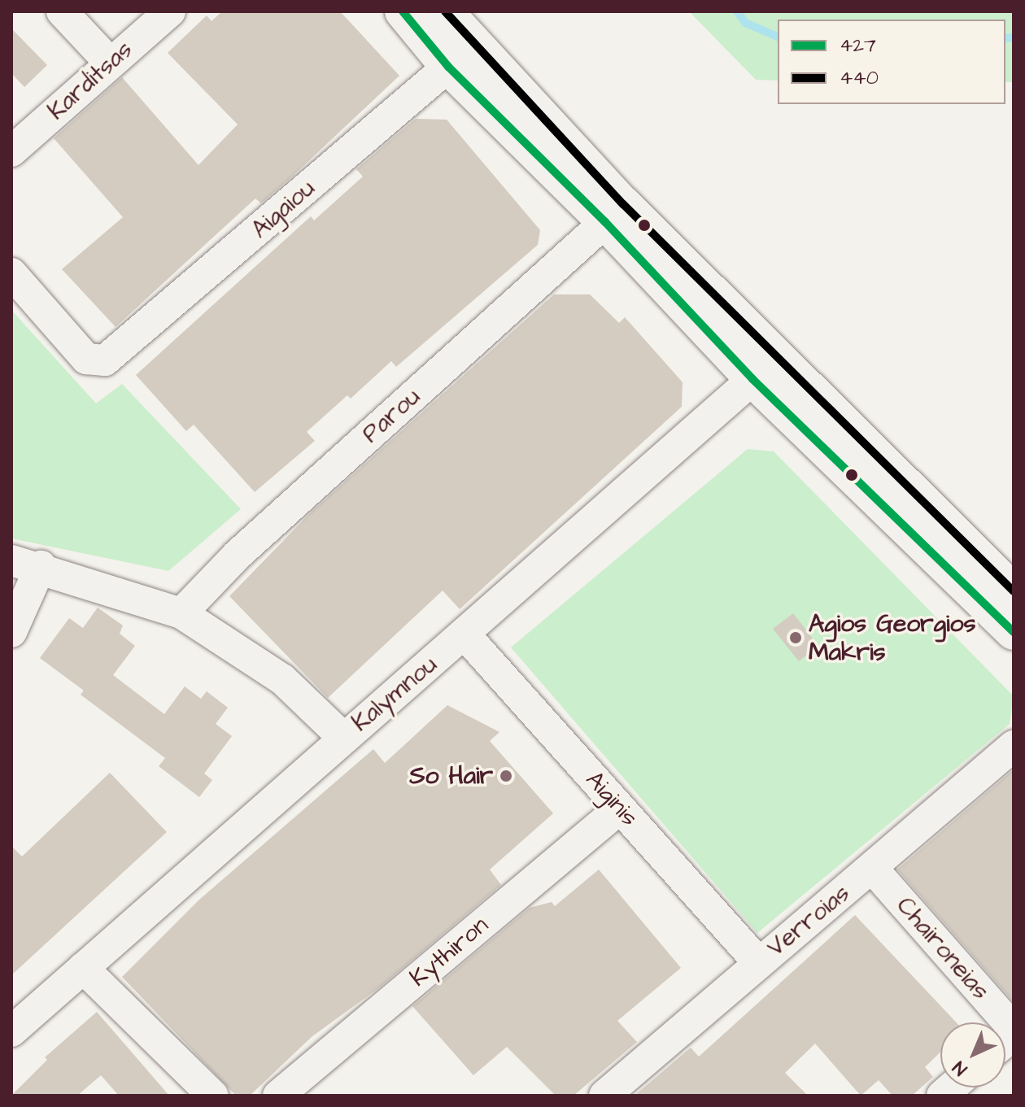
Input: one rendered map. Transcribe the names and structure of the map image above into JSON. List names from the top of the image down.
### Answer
{
  "streets": {
    "street": [
      "Karditsas",
      "Aigaiou",
      "Parou",
      "Kalymnou",
      "Aiginis",
      "Verroias",
      "Chaironeias",
      "Kythiron"
    ]
  },
  "crossings": [
    ["Kalymnou", "Aiginis"],
    ["Aiginis", "Verroias"],
    ["Aiginis", "Kythiron"],
    ["Verroias", "Chaironeias"]
  ],
  "places": ["Agios Georgios Makris", "So Hair"],
  "lines": ["transit line 427", "transit line 440"],
  "legend": ["427", "440"],
  "north": "bottom left"
}
